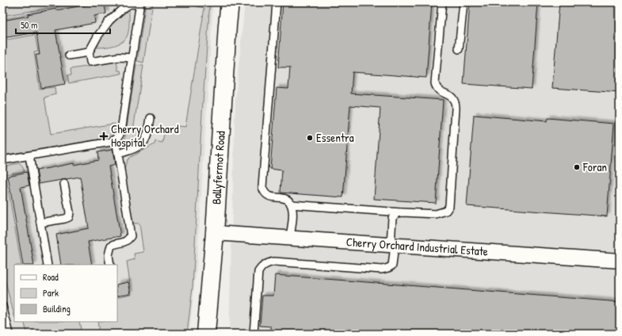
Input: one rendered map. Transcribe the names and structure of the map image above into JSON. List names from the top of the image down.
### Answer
{
  "streets": {
    "main road": ["Ballyfermot Road"],
    "street": ["Cherry Orchard Industrial Estate"]
  },
  "crossings": [
    ["Ballyfermot Road", "Cherry Orchard Industrial Estate"]
  ],
  "places": {
    "health": ["Cherry Orchard Hospital"],
    "other": ["Essentra", "Foran"]
  },
  "legend": ["Road", "Park", "Building"],
  "scale_bar": "50 m"
}
